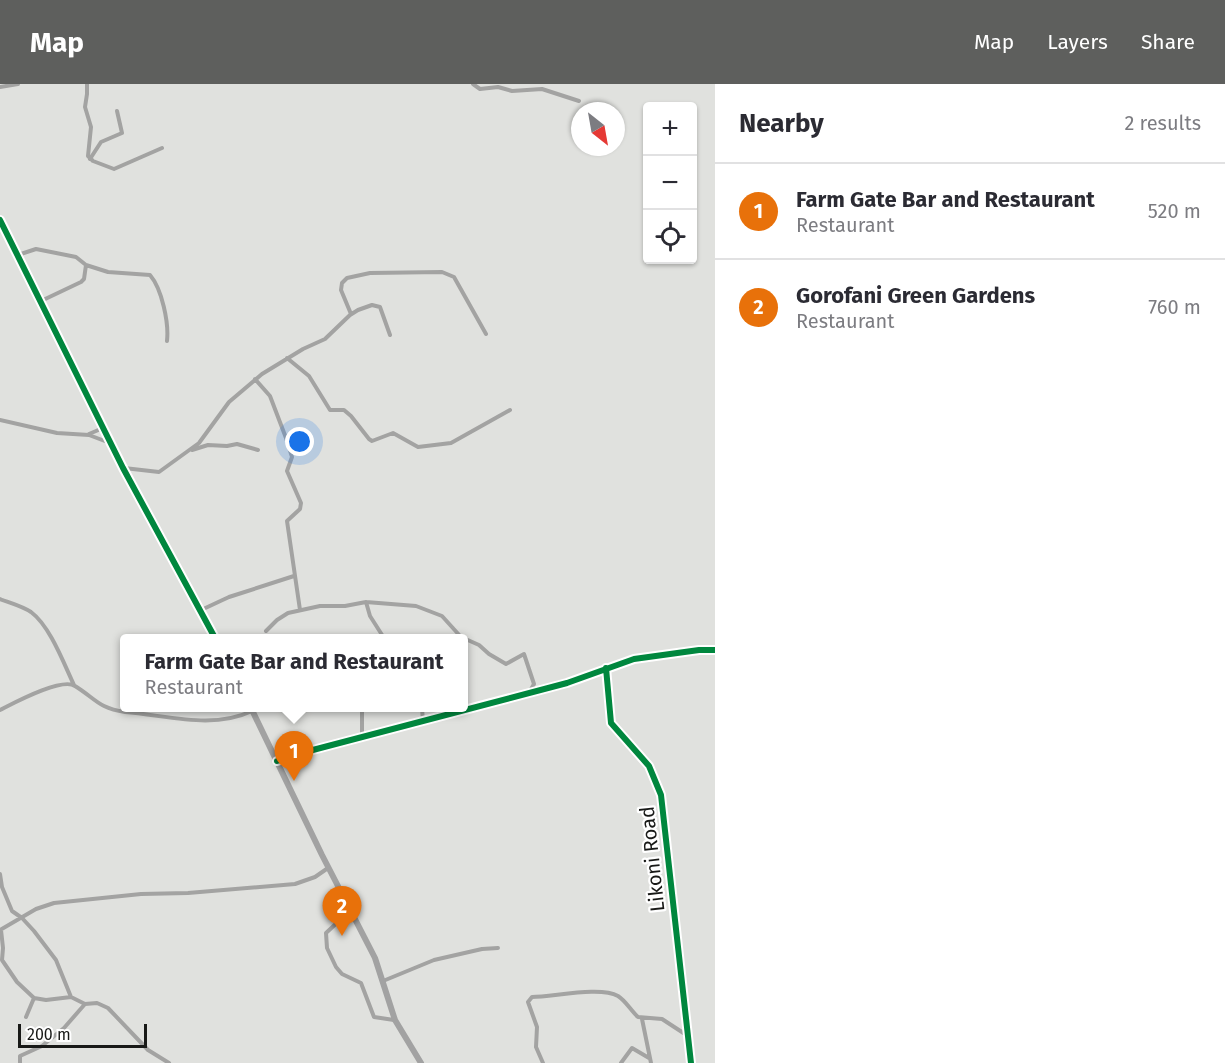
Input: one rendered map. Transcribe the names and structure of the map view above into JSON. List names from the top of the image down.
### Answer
{
  "streets": {
    "street": ["Likoni Road"]
  },
  "scale_bar": "200 m",
  "north": "bottom right",
  "page": {
    "header": "Map",
    "nav": ["Map", "Layers", "Share"],
    "heading": ["Nearby", "2 results"],
    "map_buttons": ["+", "−"],
    "list": [
      {
        "mark": "1",
        "name": "Farm Gate Bar and Restaurant",
        "note": "Restaurant",
        "value": "520 m"
      },
      {
        "mark": "2",
        "name": "Gorofani Green Gardens",
        "note": "Restaurant",
        "value": "760 m"
      }
    ],
    "popup": ["Farm Gate Bar and Restaurant", "Restaurant"],
    "pins": ["1", "2"],
    "scale": "200 m"
  }
}
